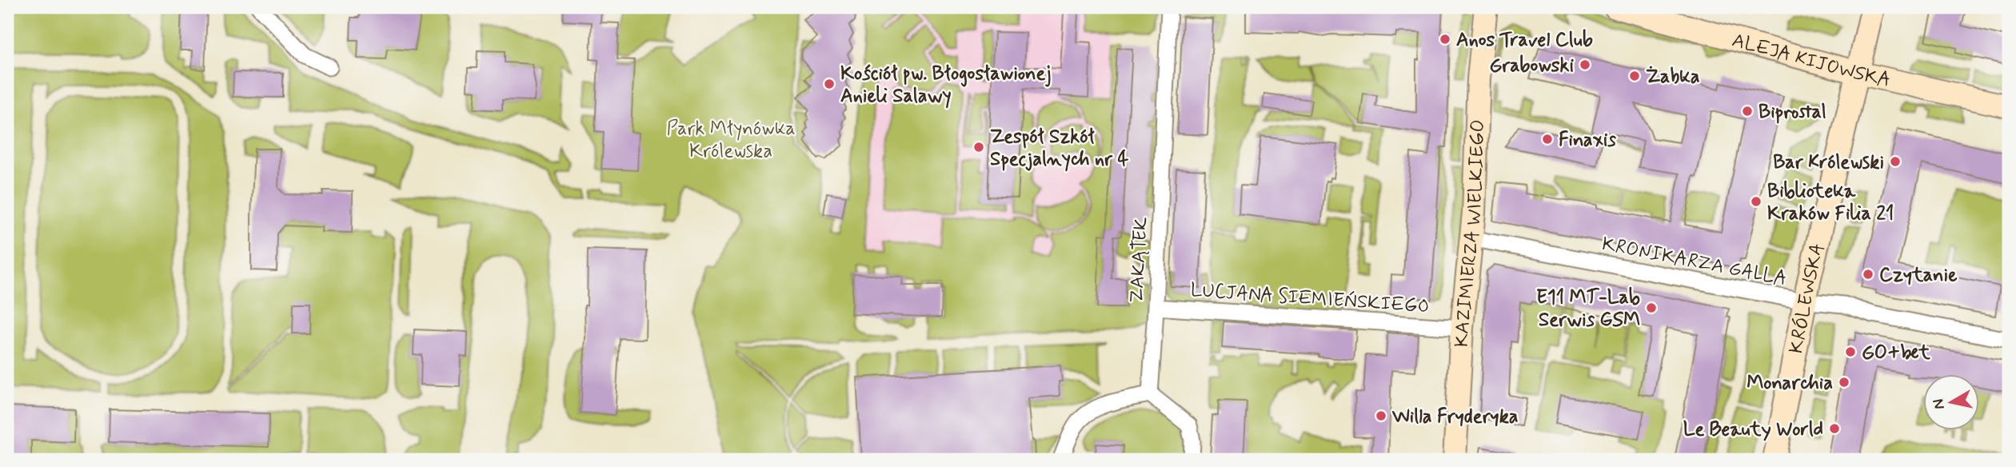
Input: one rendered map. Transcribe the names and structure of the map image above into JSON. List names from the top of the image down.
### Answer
{
  "streets": {
    "street": [
      "ALEJA KIJOWSKA",
      "KAZIMIERZA WIELKIEGO",
      "ZAKĄTEK",
      "KRONIKARZA GALLA",
      "LUCJANA SIEMIEŃSKIEGO",
      "KRÓLEWSKA"
    ]
  },
  "crossings": [
    ["ALEJA KIJOWSKA", "KRÓLEWSKA"],
    ["KAZIMIERZA WIELKIEGO", "KRONIKARZA GALLA"],
    ["KAZIMIERZA WIELKIEGO", "LUCJANA SIEMIEŃSKIEGO"],
    ["ZAKĄTEK", "LUCJANA SIEMIEŃSKIEGO"],
    ["KRONIKARZA GALLA", "KRÓLEWSKA"]
  ],
  "parks": ["Park Młynówka Królewska"],
  "places": [
    "Anos Travel Club",
    "Grabowski",
    "Żabka",
    "Kościół pw. Błogosławionej Anieli Salawy",
    "Biprostal",
    "Finaxis",
    "Zespół Szkół Specjalnych nr 4",
    "Bar Królewski",
    "Biblioteka Kraków Filia 21",
    "Czytanie",
    "E11 MT-Lab Serwis GSM",
    "GO+bet",
    "Monarchia",
    "Willa Fryderyka",
    "Le Beauty World"
  ],
  "north": "left"
}
